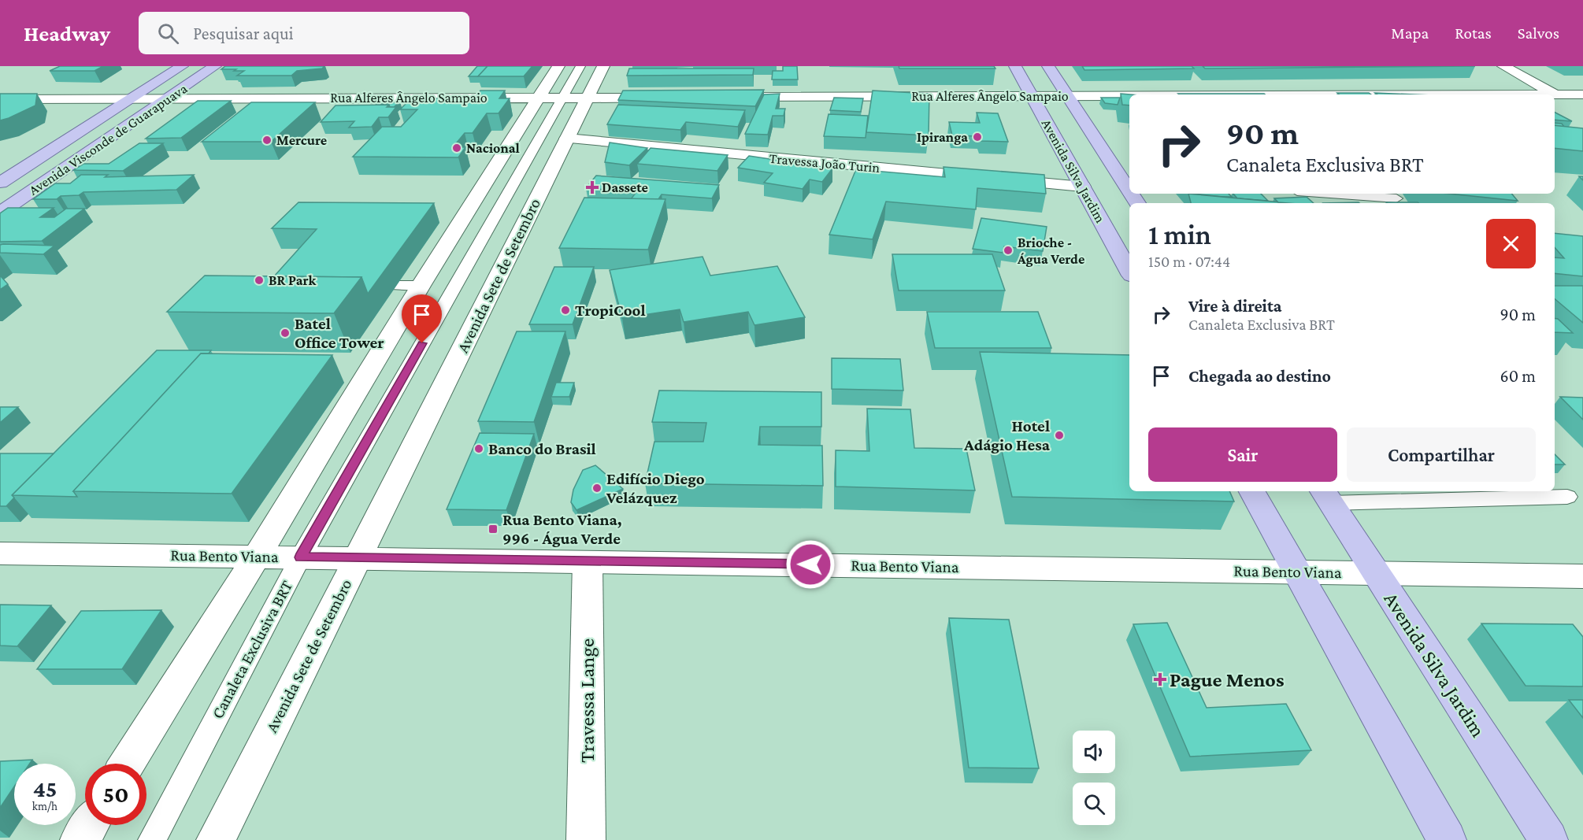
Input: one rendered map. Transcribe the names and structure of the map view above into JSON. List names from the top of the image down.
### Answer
{
  "streets": {
    "main road": [
      "Rua Alferes Ângelo Sampaio",
      "Avenida Visconde de Guarapuava",
      "Travessa João Turin",
      "Avenida Silva Jardim",
      "Avenida Sete de Setembro",
      "Rua Bento Viana",
      "Travessa Lange"
    ],
    "lane": ["Canaleta Exclusiva BRT"]
  },
  "crossings": [
    ["Rua Alferes Ângelo Sampaio", "Avenida Visconde de Guarapuava"],
    ["Rua Alferes Ângelo Sampaio", "Avenida Silva Jardim"],
    ["Rua Alferes Ângelo Sampaio", "Avenida Sete de Setembro"],
    ["Rua Alferes Ângelo Sampaio", "Canaleta Exclusiva BRT"],
    ["Travessa João Turin", "Avenida Silva Jardim"],
    ["Travessa João Turin", "Avenida Sete de Setembro"],
    ["Avenida Silva Jardim", "Rua Bento Viana"],
    ["Avenida Sete de Setembro", "Rua Bento Viana"],
    ["Rua Bento Viana", "Canaleta Exclusiva BRT"],
    ["Rua Bento Viana", "Travessa Lange"]
  ],
  "places": {
    "other": [
      "Ipiranga",
      "Mercure",
      "Nacional",
      "Brioche - Água Verde",
      "BR Park",
      "TropiCool",
      "Batel Office Tower",
      "Hotel Adágio Hesa",
      "Banco do Brasil",
      "Edifício Diego Velázquez"
    ],
    "health": ["Dassete", "Pague Menos"],
    "transit": ["Rua Bento Viana, 996 - Água Verde"]
  },
  "page": {
    "header": "Headway",
    "search": "Pesquisar aqui",
    "nav": ["Mapa", "Rotas", "Salvos"],
    "turn": ["90 m", "Canaleta Exclusiva BRT"],
    "heading": ["1 min", "150 m · 07:44"],
    "list": [
      {
        "name": "Vire à direita",
        "note": "Canaleta Exclusiva BRT",
        "value": "90 m"
      },
      {
        "name": "Chegada ao destino",
        "value": "60 m"
      }
    ],
    "buttons": ["Sair", "Compartilhar"],
    "speed": "45 km/h",
    "limit": "50"
  }
}
